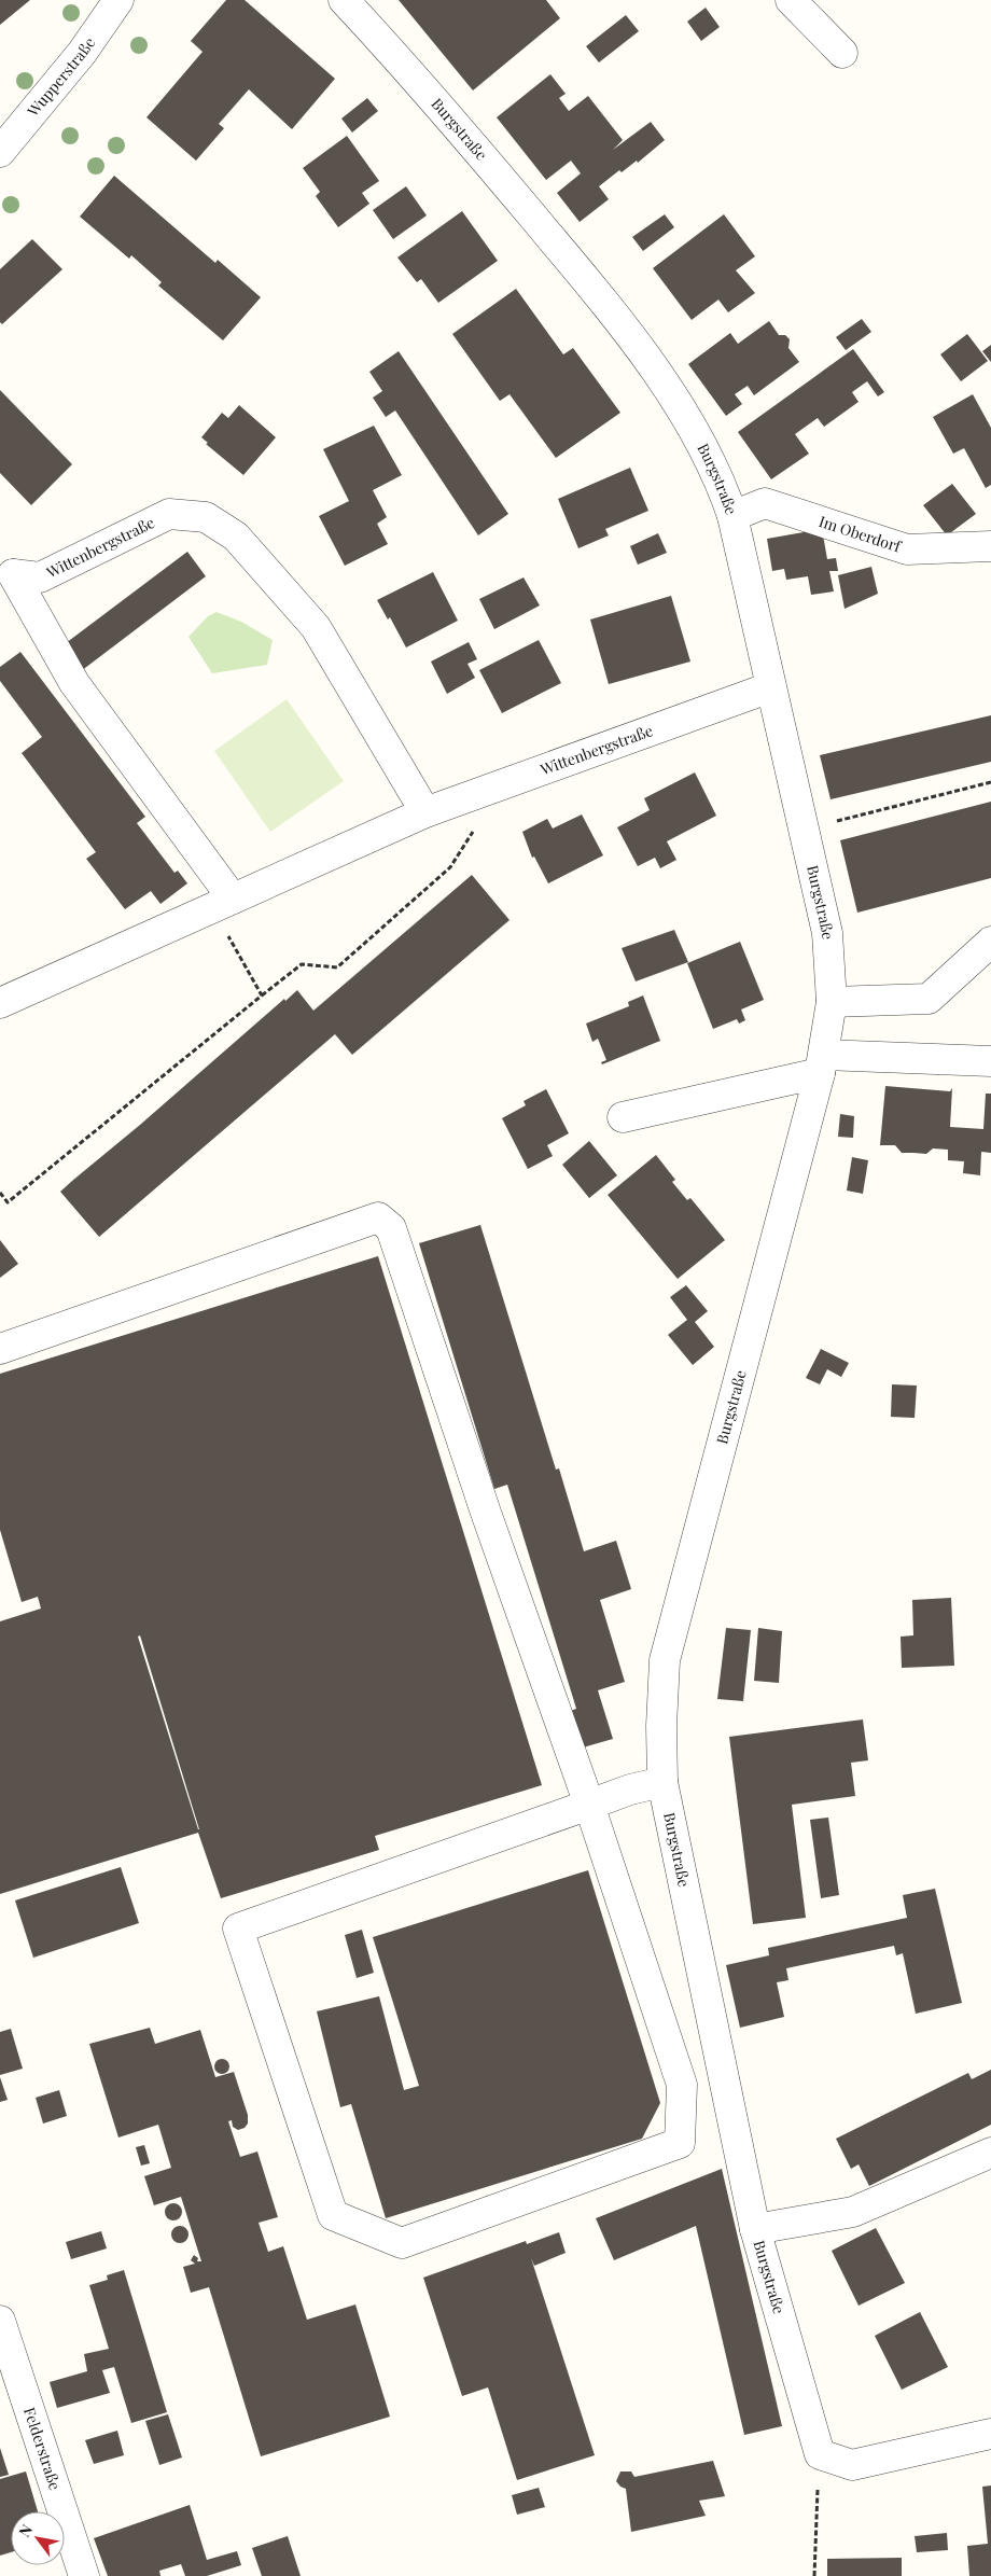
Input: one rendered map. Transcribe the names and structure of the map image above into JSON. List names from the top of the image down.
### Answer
{
  "streets": {
    "street": [
      "Wupperstraße",
      "Burgstraße",
      "Im Oberdorf",
      "Wittenbergstraße",
      "Felderstraße"
    ]
  },
  "crossings": [
    ["Burgstraße", "Im Oberdorf"],
    ["Burgstraße", "Wittenbergstraße"]
  ],
  "north": "top left"
}
